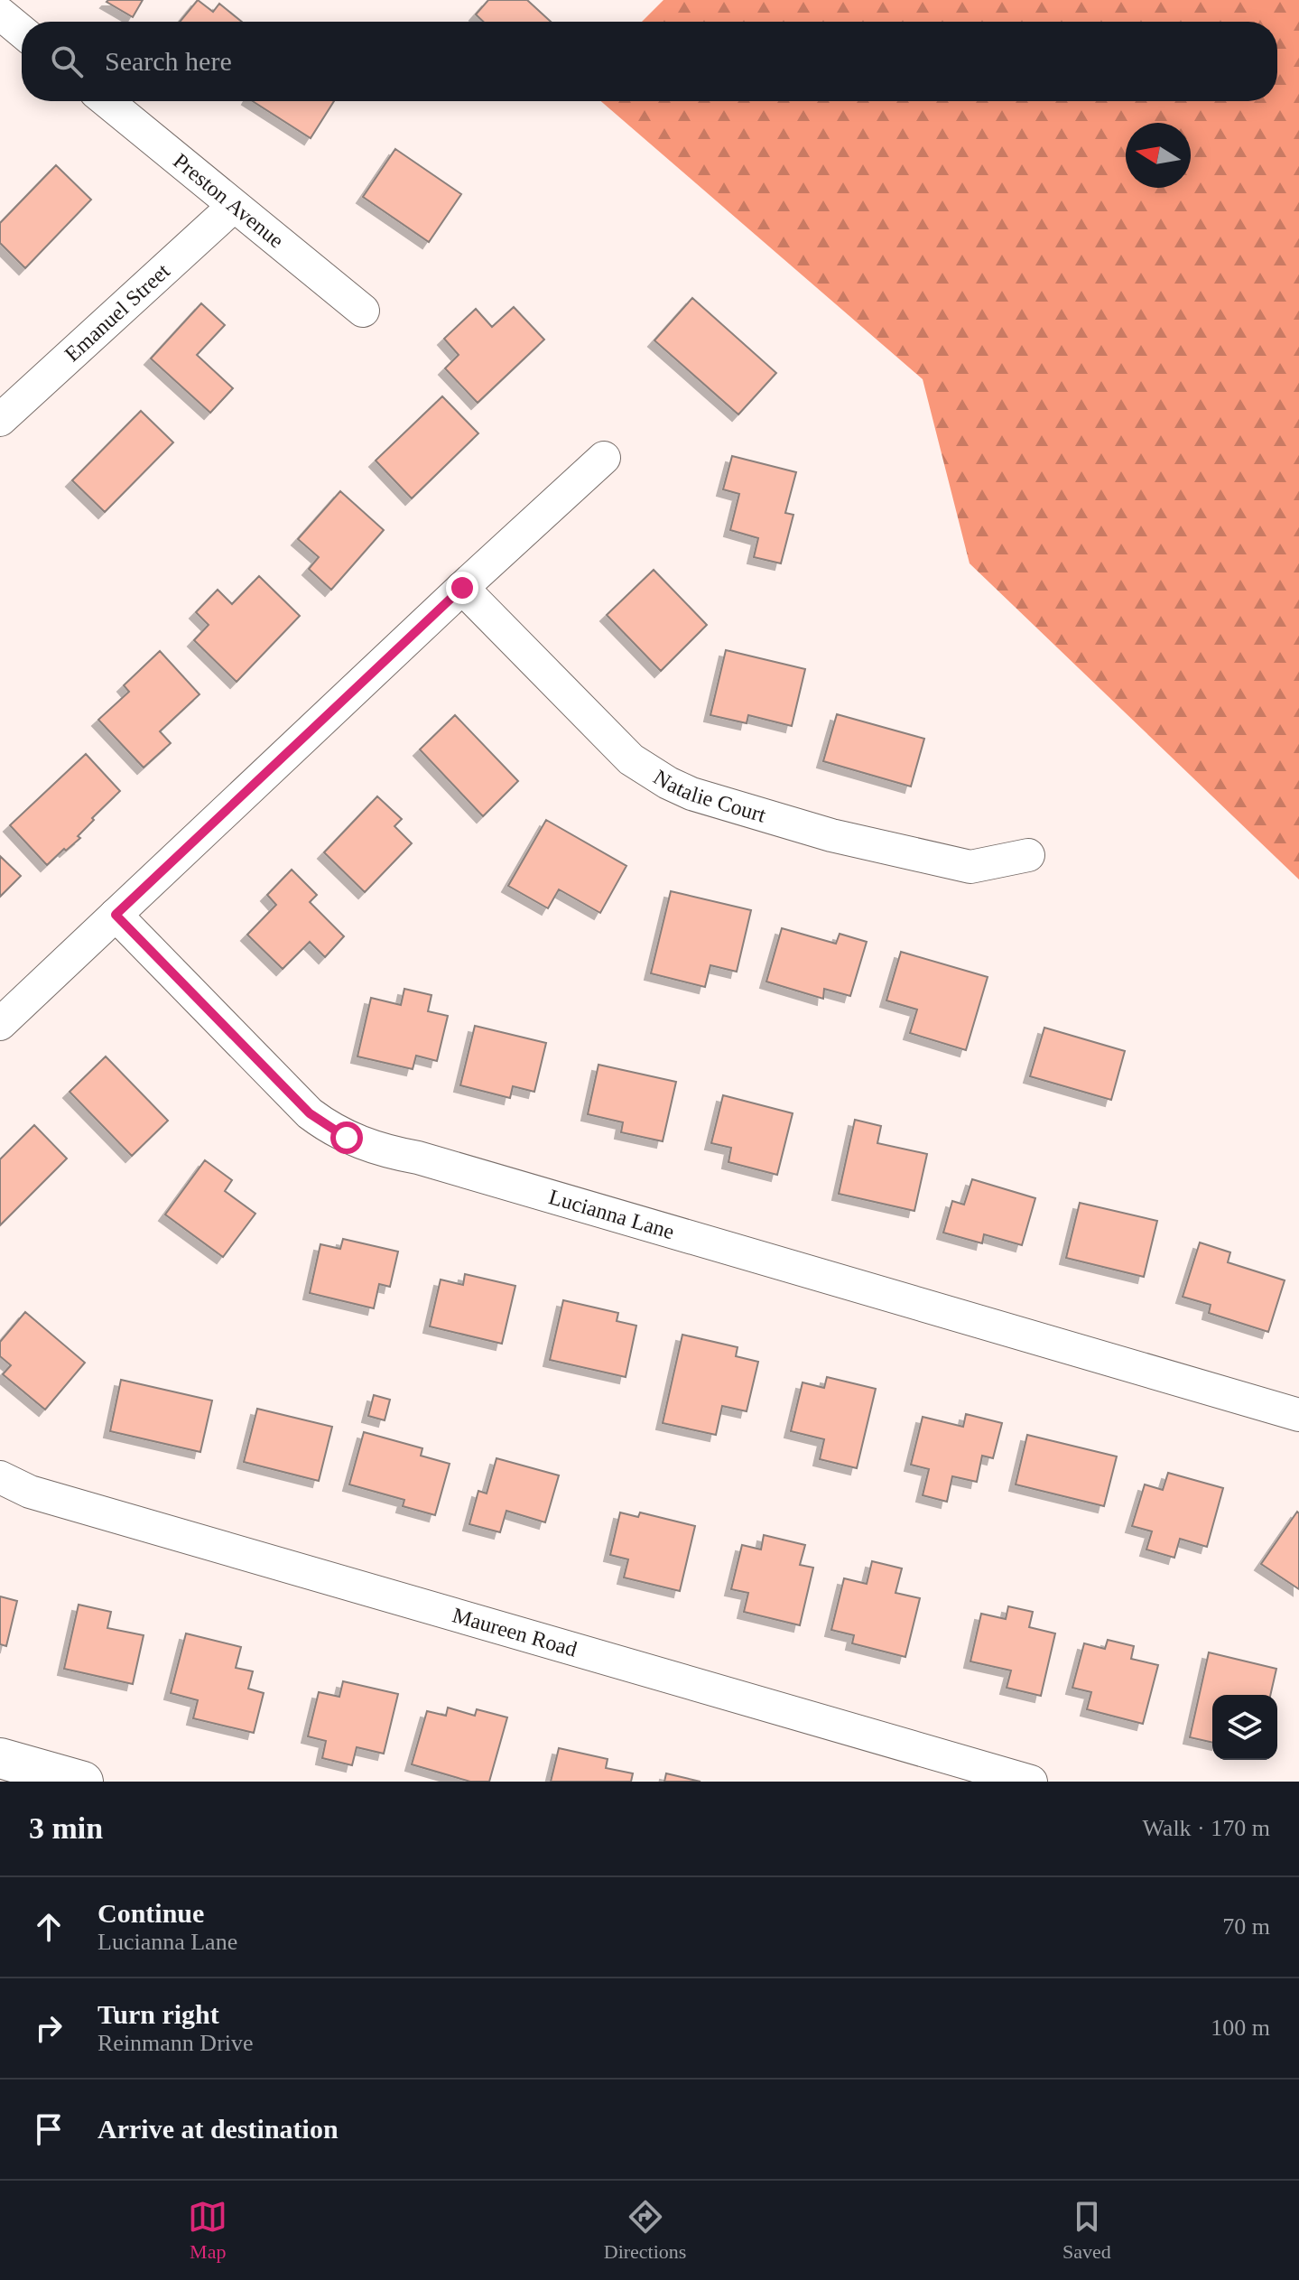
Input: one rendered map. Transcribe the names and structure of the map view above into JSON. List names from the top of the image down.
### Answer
{
  "streets": {
    "street": [
      "Preston Avenue",
      "Emanuel Street",
      "Natalie Court",
      "Lucianna Lane",
      "Maureen Road"
    ]
  },
  "crossings": [
    ["Preston Avenue", "Emanuel Street"]
  ],
  "north": "left",
  "page": {
    "search": "Search here",
    "heading": ["3 min", "Walk · 170 m"],
    "list": [
      ["Continue", "Lucianna Lane", "70 m"],
      ["Turn right", "Reinmann Drive", "100 m"],
      "Arrive at destination"
    ],
    "nav": ["Map", "Directions", "Saved"]
  }
}
